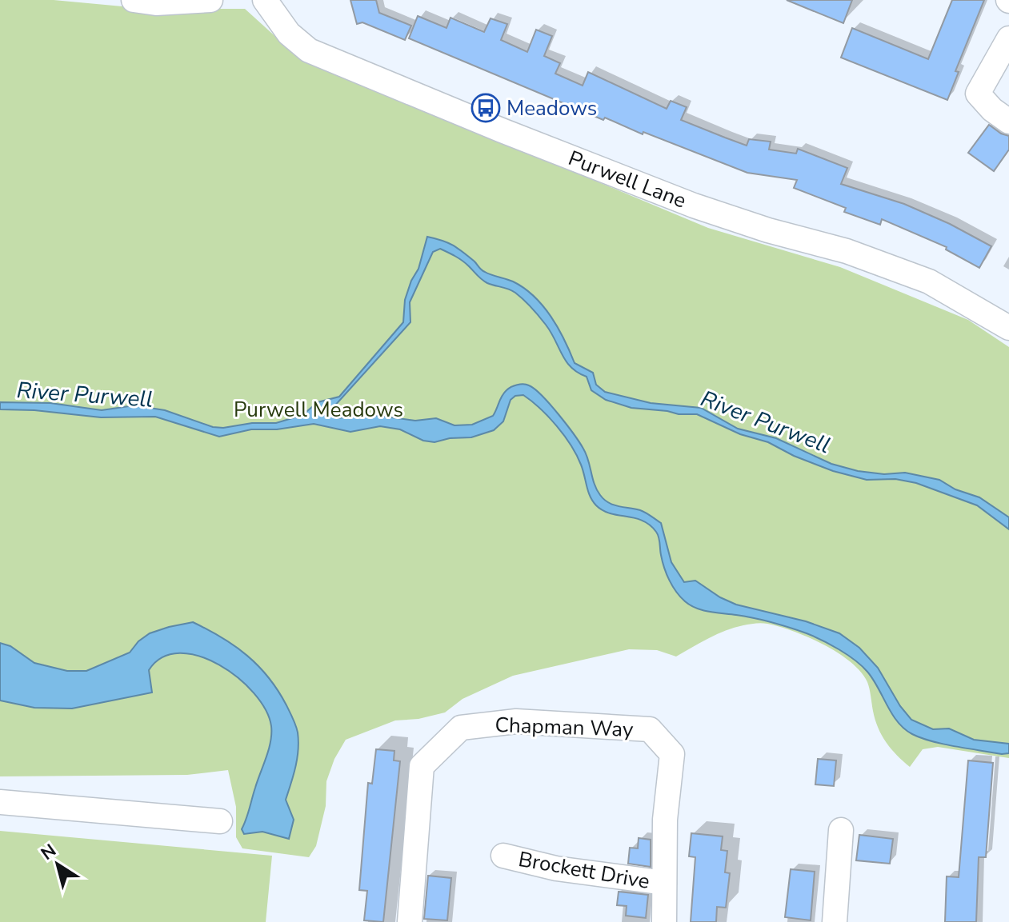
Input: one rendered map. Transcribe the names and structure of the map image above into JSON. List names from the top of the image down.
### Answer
{
  "streets": {
    "street": ["Purwell Lane", "Chapman Way", "Brockett Drive"]
  },
  "crossings": [
    ["Chapman Way", "Brockett Drive"]
  ],
  "water": ["River Purwell"],
  "parks": ["Purwell Meadows"],
  "places": {
    "bus stop": ["Meadows"]
  },
  "north": "top left"
}
